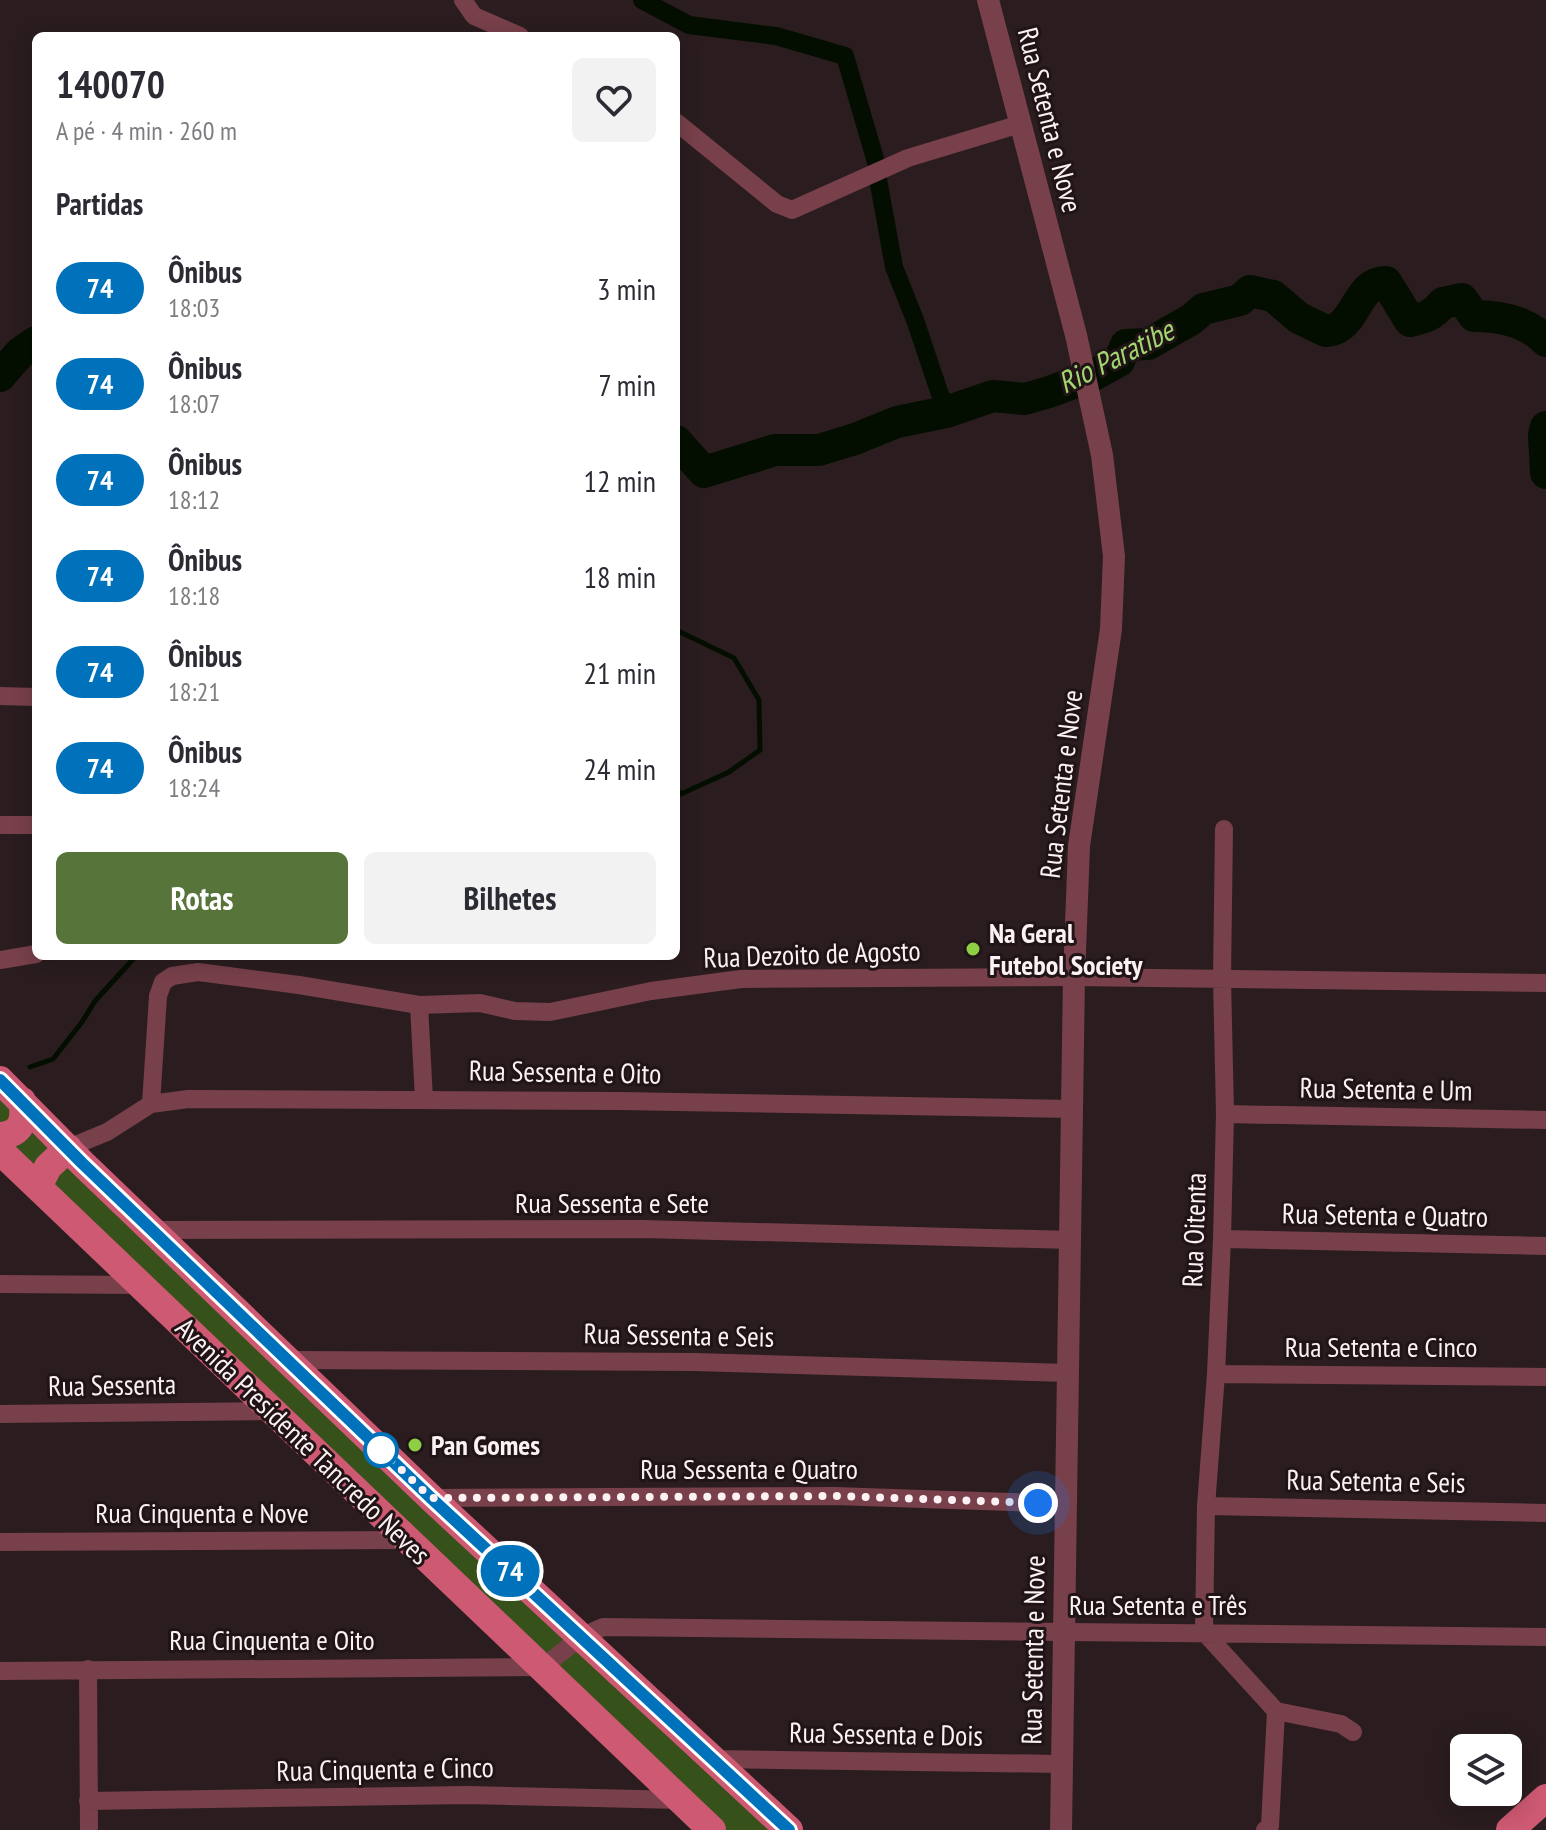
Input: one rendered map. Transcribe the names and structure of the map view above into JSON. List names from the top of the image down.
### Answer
{
  "streets": {
    "main road": ["Avenida Presidente Tancredo Neves"],
    "street": [
      "Rua Setenta e Nove",
      "Rua Dezoito de Agosto",
      "Rua Sessenta e Oito",
      "Rua Setenta e Um",
      "Rua Sessenta e Sete",
      "Rua Setenta e Quatro",
      "Rua Oitenta",
      "Rua Sessenta e Seis",
      "Rua Setenta e Cinco",
      "Rua Sessenta",
      "Rua Sessenta e Quatro",
      "Rua Setenta e Seis",
      "Rua Cinquenta e Nove",
      "Rua Setenta e Três",
      "Rua Cinquenta e Oito",
      "Rua Sessenta e Dois",
      "Rua Cinquenta e Cinco"
    ]
  },
  "crossings": [
    ["Rua Setenta e Nove", "Rua Dezoito de Agosto"],
    ["Rua Setenta e Nove", "Rua Sessenta e Oito"],
    ["Rua Setenta e Nove", "Rua Sessenta e Sete"],
    ["Rua Setenta e Nove", "Rua Sessenta e Seis"],
    ["Rua Setenta e Nove", "Rua Sessenta e Quatro"],
    ["Rua Setenta e Nove", "Rua Setenta e Três"],
    ["Rua Setenta e Nove", "Rua Sessenta e Dois"],
    ["Rua Dezoito de Agosto", "Rua Sessenta e Oito"],
    ["Rua Dezoito de Agosto", "Rua Oitenta"],
    ["Rua Sessenta e Oito", "Avenida Presidente Tancredo Neves"],
    ["Rua Setenta e Um", "Rua Oitenta"],
    ["Rua Sessenta e Sete", "Avenida Presidente Tancredo Neves"],
    ["Rua Setenta e Quatro", "Rua Oitenta"],
    ["Rua Oitenta", "Rua Setenta e Cinco"],
    ["Rua Oitenta", "Rua Setenta e Seis"],
    ["Rua Oitenta", "Rua Setenta e Três"],
    ["Rua Sessenta e Seis", "Avenida Presidente Tancredo Neves"],
    ["Rua Sessenta", "Avenida Presidente Tancredo Neves"],
    ["Avenida Presidente Tancredo Neves", "Rua Sessenta e Quatro"],
    ["Avenida Presidente Tancredo Neves", "Rua Cinquenta e Nove"],
    ["Avenida Presidente Tancredo Neves", "Rua Setenta e Três"],
    ["Avenida Presidente Tancredo Neves", "Rua Cinquenta e Oito"],
    ["Avenida Presidente Tancredo Neves", "Rua Sessenta e Dois"],
    ["Avenida Presidente Tancredo Neves", "Rua Cinquenta e Cinco"],
    ["Rua Setenta e Três", "Rua Cinquenta e Oito"]
  ],
  "water": ["Rio Paratibe"],
  "places": ["Na Geral Futebol Society", "Pan Gomes"],
  "lines": ["bus line 74"],
  "page": {
    "on_map": "74",
    "heading": [
      ["140070", "A pé · 4 min · 260 m"],
      "Partidas"
    ],
    "list": [
      {
        "mark": "74",
        "name": "Ônibus",
        "note": "18:03",
        "value": "3 min"
      },
      {
        "mark": "74",
        "name": "Ônibus",
        "note": "18:07",
        "value": "7 min"
      },
      {
        "mark": "74",
        "name": "Ônibus",
        "note": "18:12",
        "value": "12 min"
      },
      {
        "mark": "74",
        "name": "Ônibus",
        "note": "18:18",
        "value": "18 min"
      },
      {
        "mark": "74",
        "name": "Ônibus",
        "note": "18:21",
        "value": "21 min"
      },
      {
        "mark": "74",
        "name": "Ônibus",
        "note": "18:24",
        "value": "24 min"
      }
    ],
    "buttons": ["Rotas", "Bilhetes"]
  }
}
